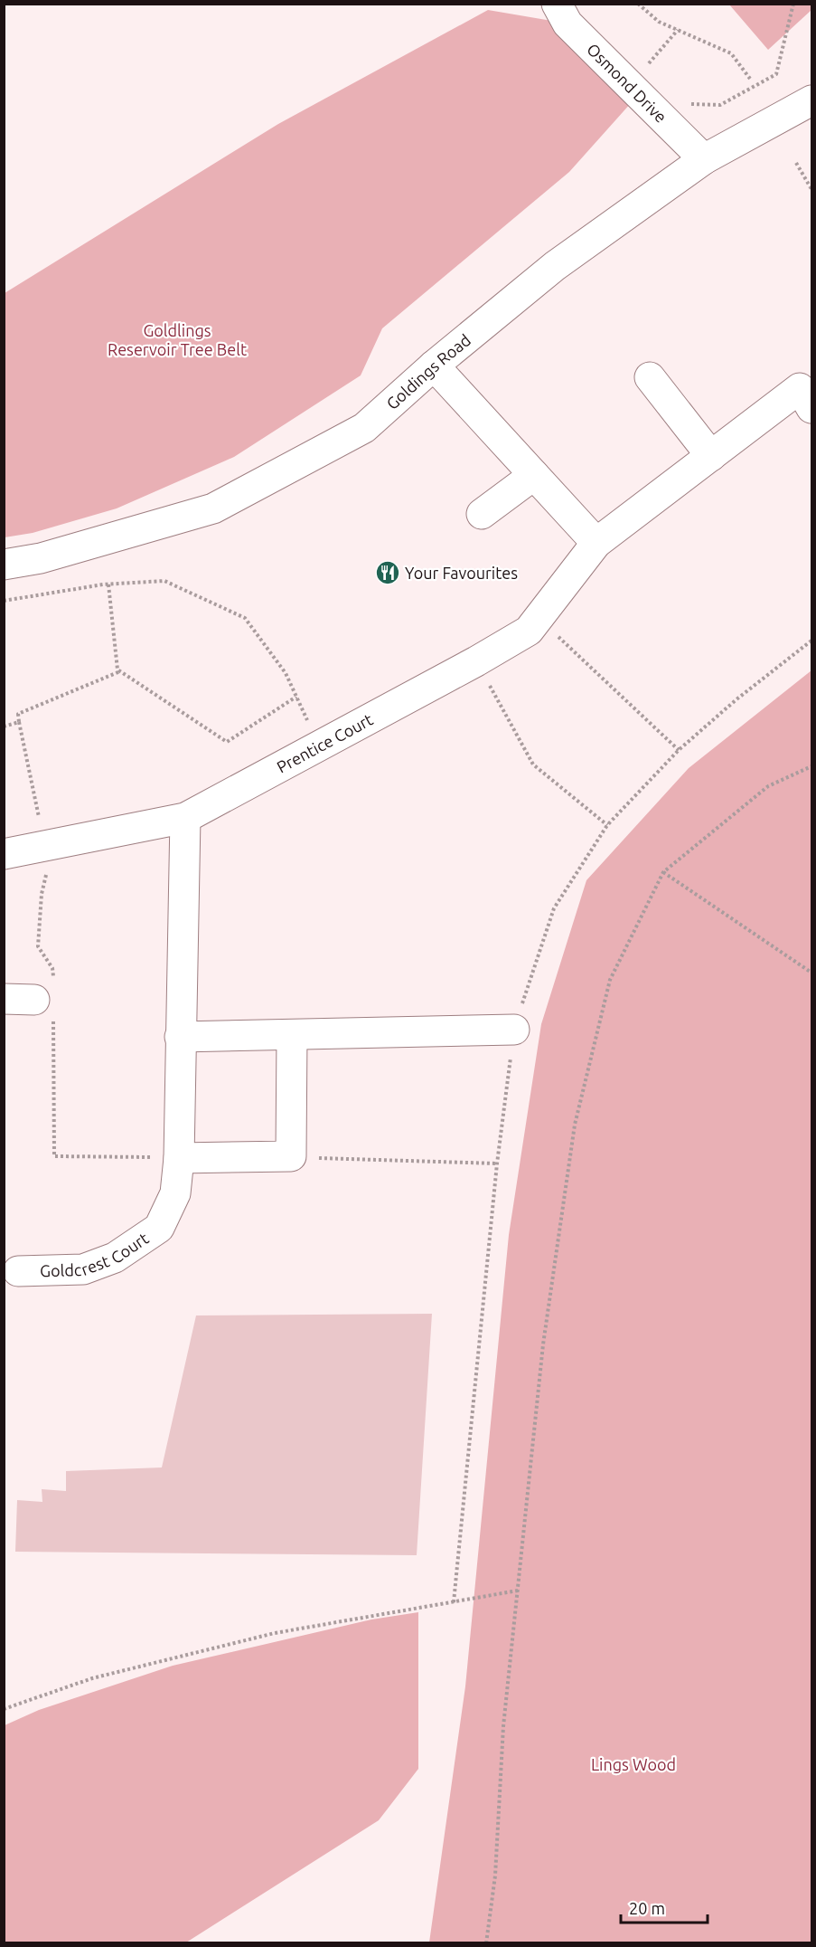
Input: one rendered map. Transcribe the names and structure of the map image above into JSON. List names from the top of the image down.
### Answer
{
  "streets": {
    "street": [
      "Osmond Drive",
      "Goldings Road",
      "Prentice Court",
      "Goldcrest Court"
    ]
  },
  "crossings": [
    ["Osmond Drive", "Goldings Road"],
    ["Prentice Court", "Goldcrest Court"]
  ],
  "parks": ["Goldlings Reservoir Tree Belt", "Lings Wood"],
  "places": {
    "restaurant": ["Your Favourites"]
  },
  "scale_bar": "20 m"
}
